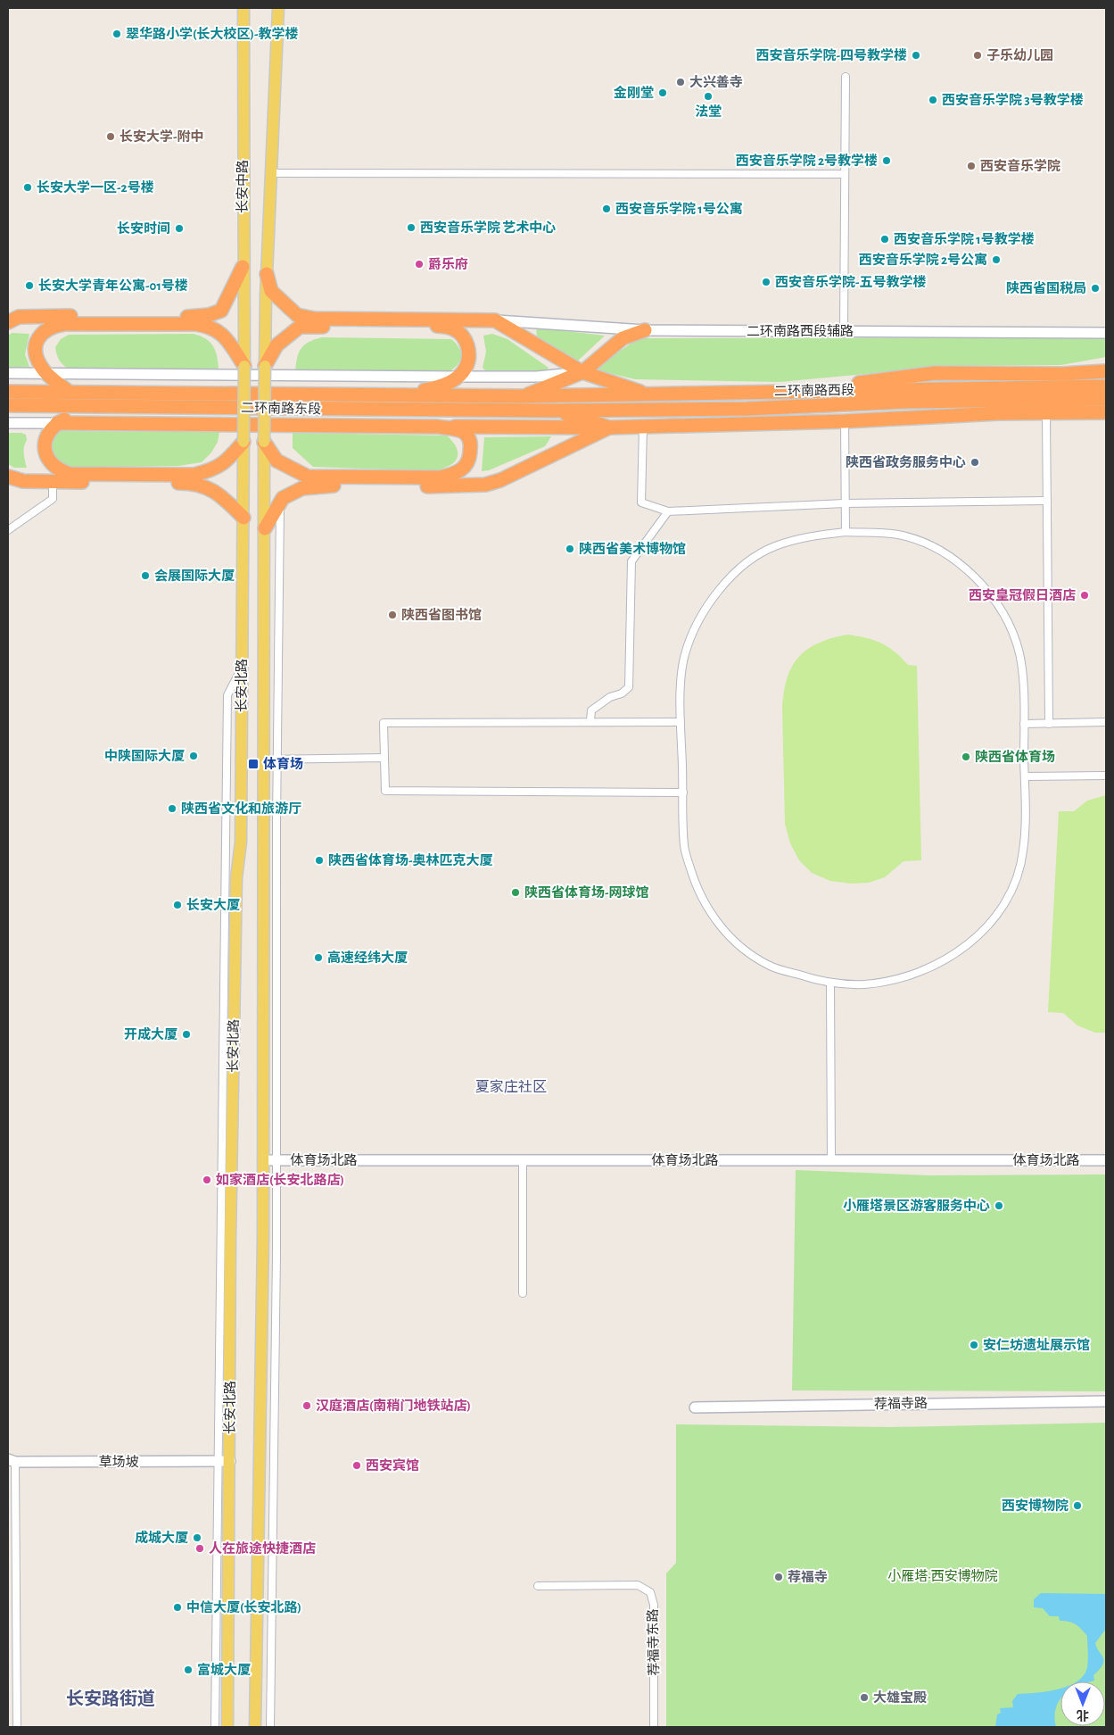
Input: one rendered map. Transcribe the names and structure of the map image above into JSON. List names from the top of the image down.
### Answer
{
  "streets": {
    "highway": ["二环南路西段", "二环南路东段"],
    "main road": ["长安中路", "长安北路"],
    "street": [
      "二环南路西段辅路",
      "体育场北路",
      "荐福寺路",
      "草场坡",
      "荐福寺东路"
    ]
  },
  "crossings": [
    ["长安中路", "长安北路"],
    ["二环南路西段", "二环南路东段"],
    ["长安北路", "体育场北路"],
    ["长安北路", "草场坡"]
  ],
  "districts": ["夏家庄社区", "长安路街道"],
  "parks": ["小雁塔·西安博物院"],
  "places": {
    "other": [
      "翠华路小学(长大校区)-教学楼",
      "西安音乐学院-四号教学楼",
      "子乐幼儿园",
      "大兴善寺",
      "金刚堂",
      "法堂",
      "西安音乐学院 3号教学楼",
      "长安大学-附中",
      "西安音乐学院 2号教学楼",
      "西安音乐学院",
      "长安大学一区-2号楼",
      "西安音乐学院 1号公寓",
      "西安音乐学院 艺术中心",
      "长安时间",
      "西安音乐学院 1号教学楼",
      "西安音乐学院 2号公寓",
      "爵乐府",
      "西安音乐学院-五号教学楼",
      "长安大学青年公寓-01号楼",
      "陕西省国税局",
      "陕西省政务服务中心",
      "陕西省美术博物馆",
      "会展国际大厦",
      "西安皇冠假日酒店",
      "陕西省图书馆",
      "中陕国际大厦",
      "陕西省体育场",
      "陕西省文化和旅游厅",
      "陕西省体育场-奥林匹克大厦",
      "陕西省体育场-网球馆",
      "长安大厦",
      "高速经纬大厦",
      "开成大厦",
      "如家酒店(长安北路店)",
      "小雁塔景区游客服务中心",
      "安仁坊遗址展示馆",
      "汉庭酒店(南稍门地铁站店)",
      "西安宾馆",
      "西安博物院",
      "成城大厦",
      "人在旅途快捷酒店",
      "荐福寺",
      "中信大厦(长安北路)",
      "富城大厦",
      "大雄宝殿"
    ],
    "transit": ["体育场"]
  },
  "north": "bottom"
}
